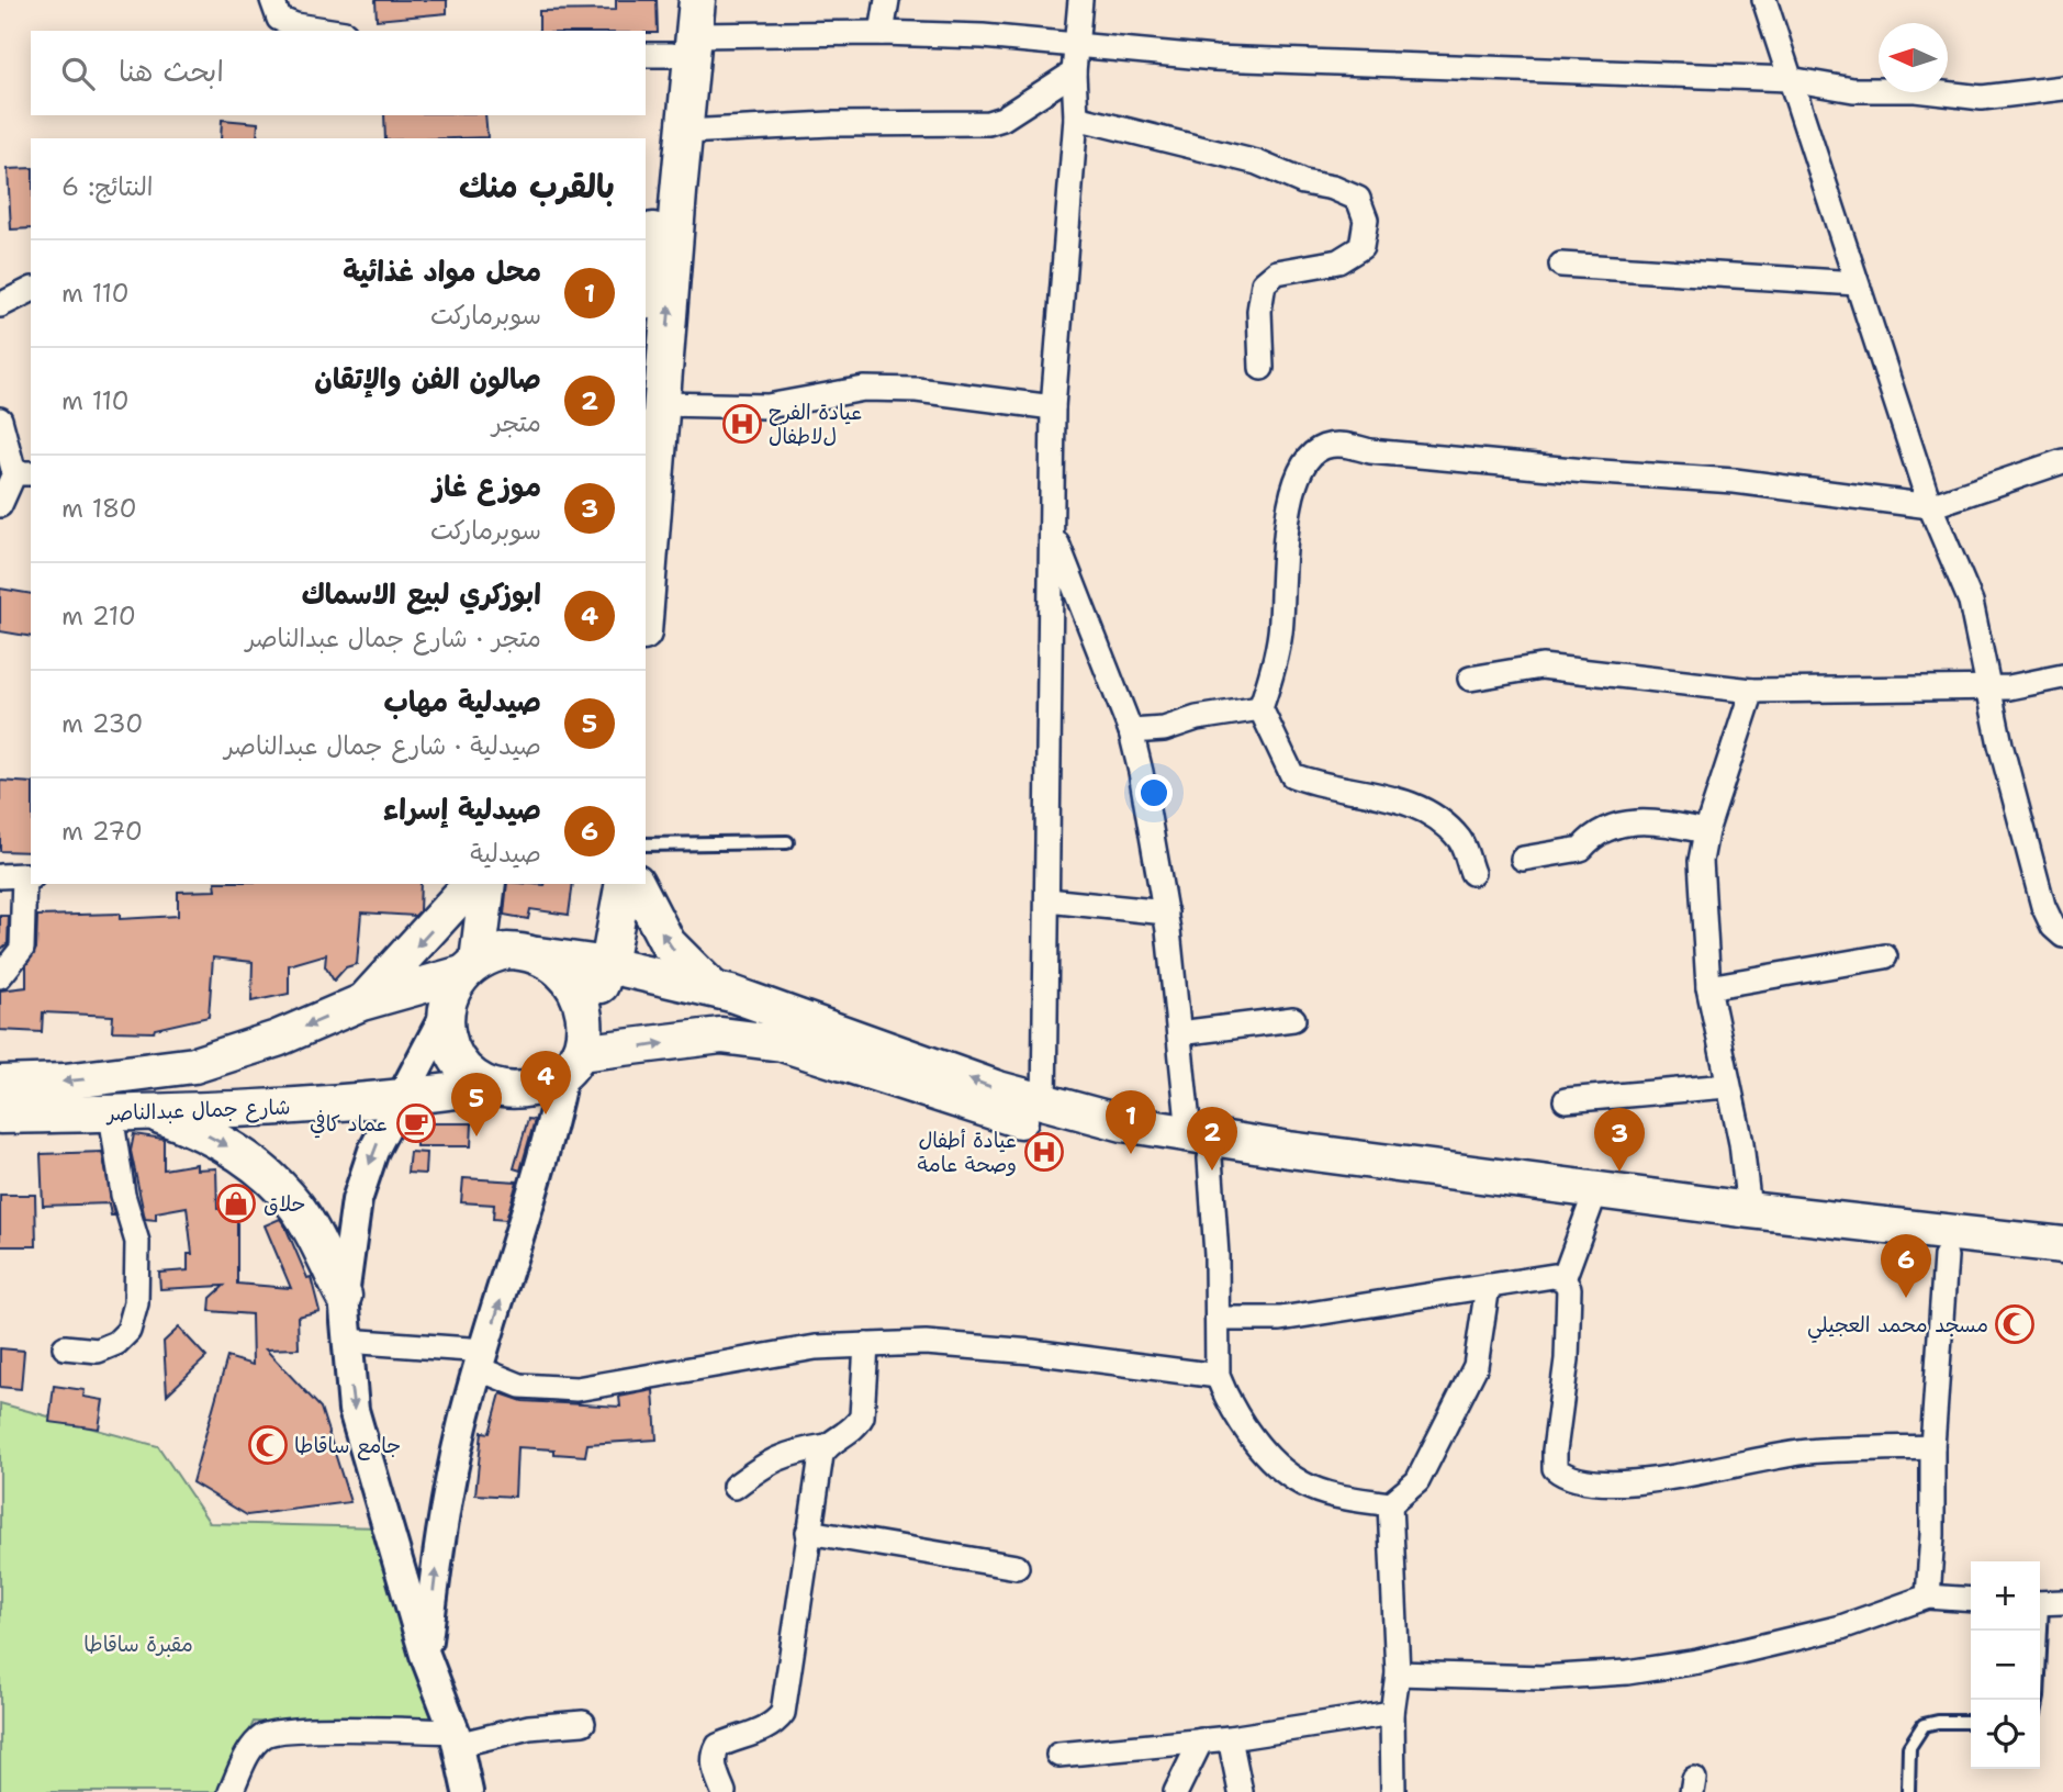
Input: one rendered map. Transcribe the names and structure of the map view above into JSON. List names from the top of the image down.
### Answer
{
  "streets": {
    "main road": ["شارع جمال عبدالناصر"]
  },
  "parks": ["مقبرة ساقاطا"],
  "places": {
    "hospital": ["عيادة الفرح لﻻطفال", "عيادة أطفال وصحة عامة"],
    "cafe": ["عماد كافي"],
    "shop": ["حلاق"],
    "mosque": ["مسجد محمد العجيلي", "جامع ساقاطا"]
  },
  "north": "left",
  "page": {
    "search": "ابحث هنا",
    "heading": ["بالقرب منك", "النتائج: 6"],
    "list": [
      {
        "mark": "1",
        "name": "محل مواد غذائية",
        "note": "سوبرماركت",
        "value": "110 m"
      },
      {
        "mark": "2",
        "name": "صالون الفن والإتقان",
        "note": "متجر",
        "value": "110 m"
      },
      {
        "mark": "3",
        "name": "موزع غاز",
        "note": "سوبرماركت",
        "value": "180 m"
      },
      {
        "mark": "4",
        "name": "ابوزكري لبيع اﻻسماك",
        "note": "متجر · شارع جمال عبدالناصر",
        "value": "210 m"
      },
      {
        "mark": "5",
        "name": "صيدلية مهاب",
        "note": "صيدلية · شارع جمال عبدالناصر",
        "value": "230 m"
      },
      {
        "mark": "6",
        "name": "صيدلية إسراء",
        "note": "صيدلية",
        "value": "270 m"
      }
    ],
    "pins": [
      "4",
      "5",
      "1",
      "2",
      "3",
      "6"
    ],
    "map_buttons": ["+", "−"]
  }
}
